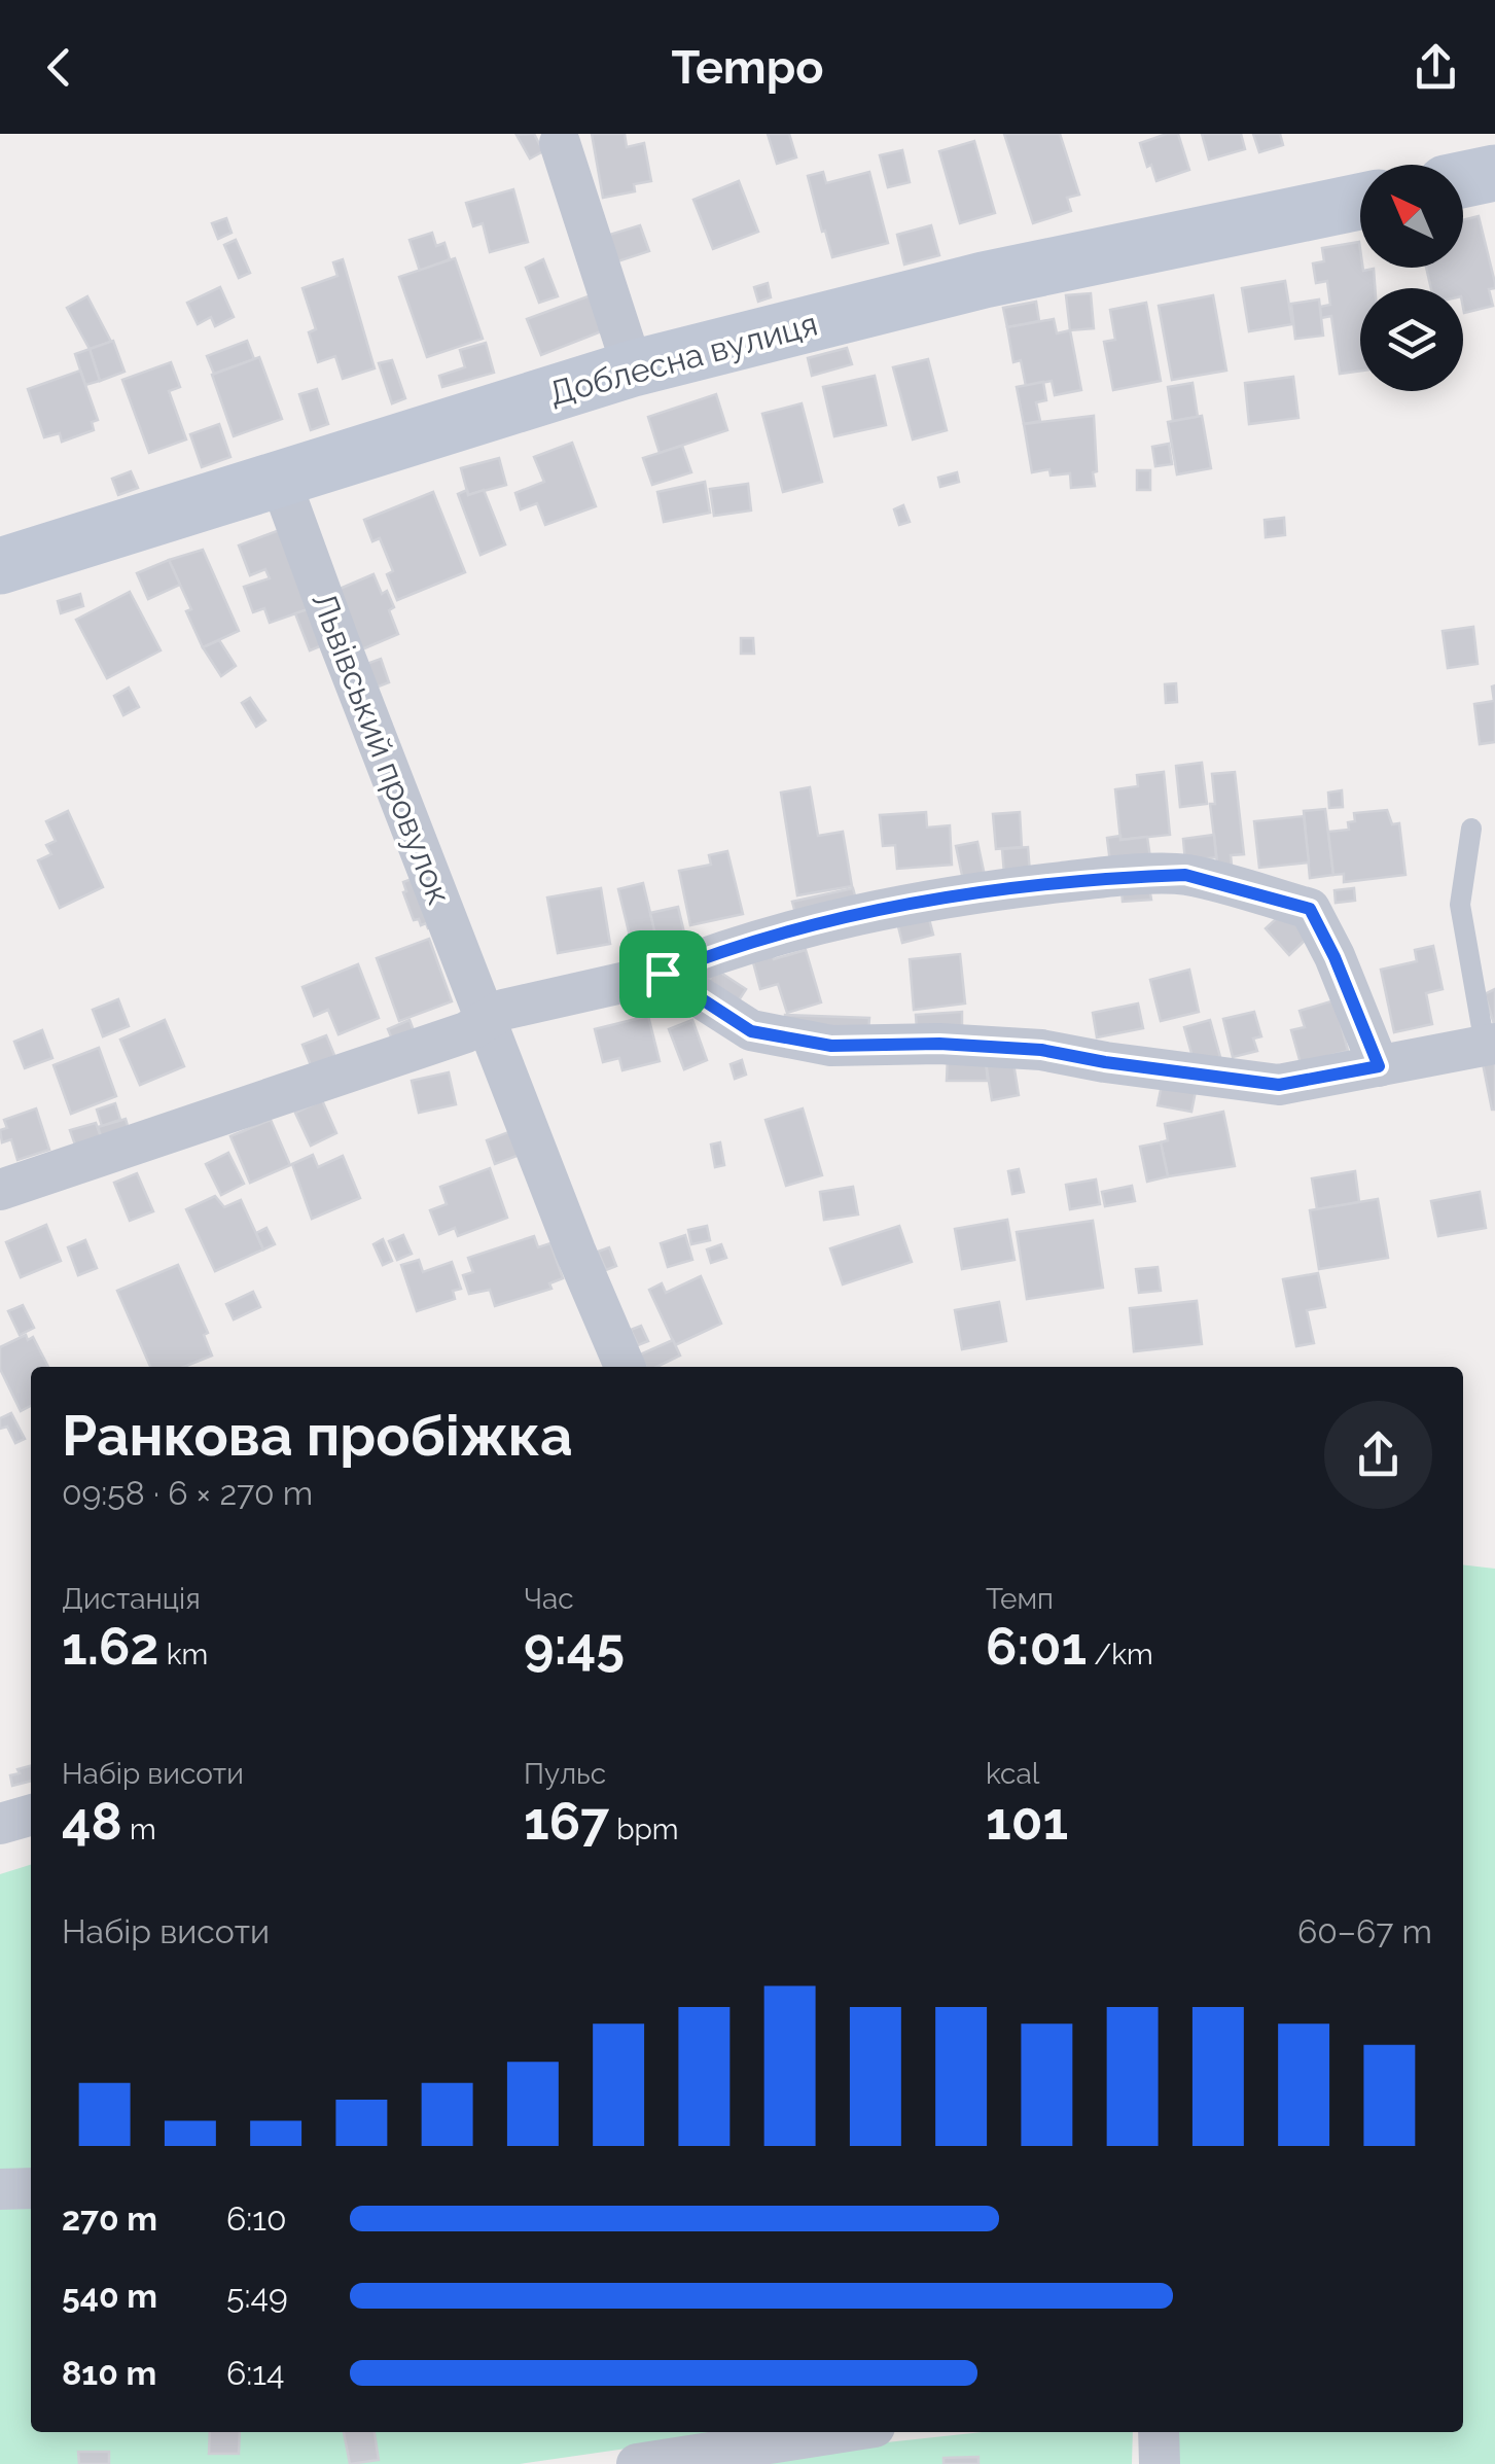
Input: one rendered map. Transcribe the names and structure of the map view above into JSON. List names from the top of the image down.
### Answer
{
  "streets": {
    "street": ["Доблесна вулиця", "Львівський провулок"]
  },
  "crossings": [
    ["Доблесна вулиця", "Львівський провулок"]
  ],
  "north": "top left",
  "page": {
    "header": "Tempo",
    "heading": ["Ранкова пробіжка", "09:58 · 6 × 270 m"],
    "stats": [
      ["Дистанція", "1.62 km"],
      ["Час", "9:45"],
      ["Темп", "6:01 /km"],
      ["Набір висоти", "48 m"],
      ["Пульс", "167 bpm"],
      ["kcal", "101"]
    ],
    "chart": ["Набір висоти", "60–67 m"],
    "list": [
      {
        "name": "270 m",
        "note": "6:10"
      },
      {
        "name": "540 m",
        "note": "5:49"
      },
      {
        "name": "810 m",
        "note": "6:14"
      }
    ]
  }
}
